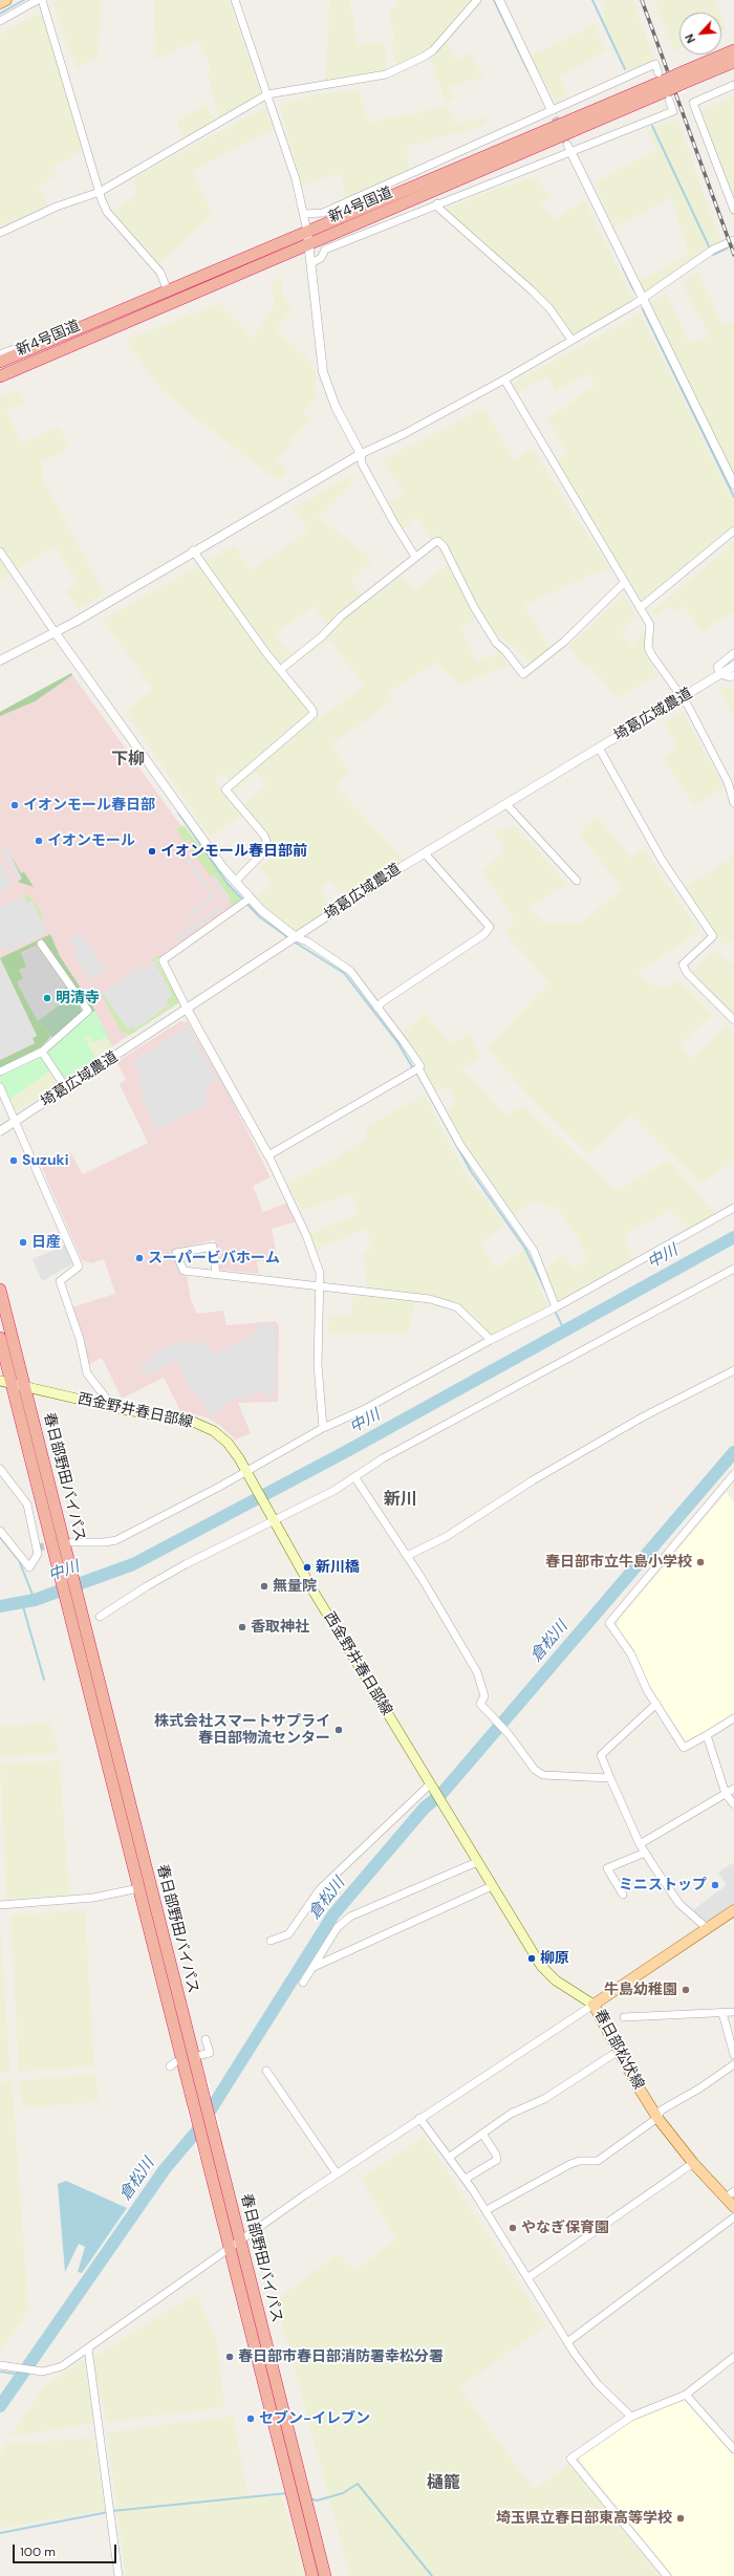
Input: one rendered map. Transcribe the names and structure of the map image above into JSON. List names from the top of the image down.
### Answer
{
  "streets": {
    "highway": ["新4号国道", "春日部野田バイパス"],
    "main road": ["西金野井春日部線", "春日部松伏線"],
    "street": ["埼葛広域農道"]
  },
  "crossings": [
    ["西金野井春日部線", "春日部野田バイパス"]
  ],
  "districts": ["下柳", "新川", "樋籠"],
  "water": ["中川", "倉松川"],
  "places": [
    "イオンモール春日部",
    "イオンモール",
    "イオンモール春日部前",
    "明清寺",
    "Suzuki",
    "日産",
    "スーパービバホーム",
    "春日部市立牛島小学校",
    "新川橋",
    "無量院",
    "香取神社",
    "株式会社スマートサプライ 春日部物流センター",
    "ミニストップ",
    "柳原",
    "牛島幼稚園",
    "やなぎ保育園",
    "春日部市春日部消防署幸松分署",
    "セブン-イレブン",
    "埼玉県立春日部東高等学校"
  ],
  "scale_bar": "100 m",
  "north": "bottom left"
}
